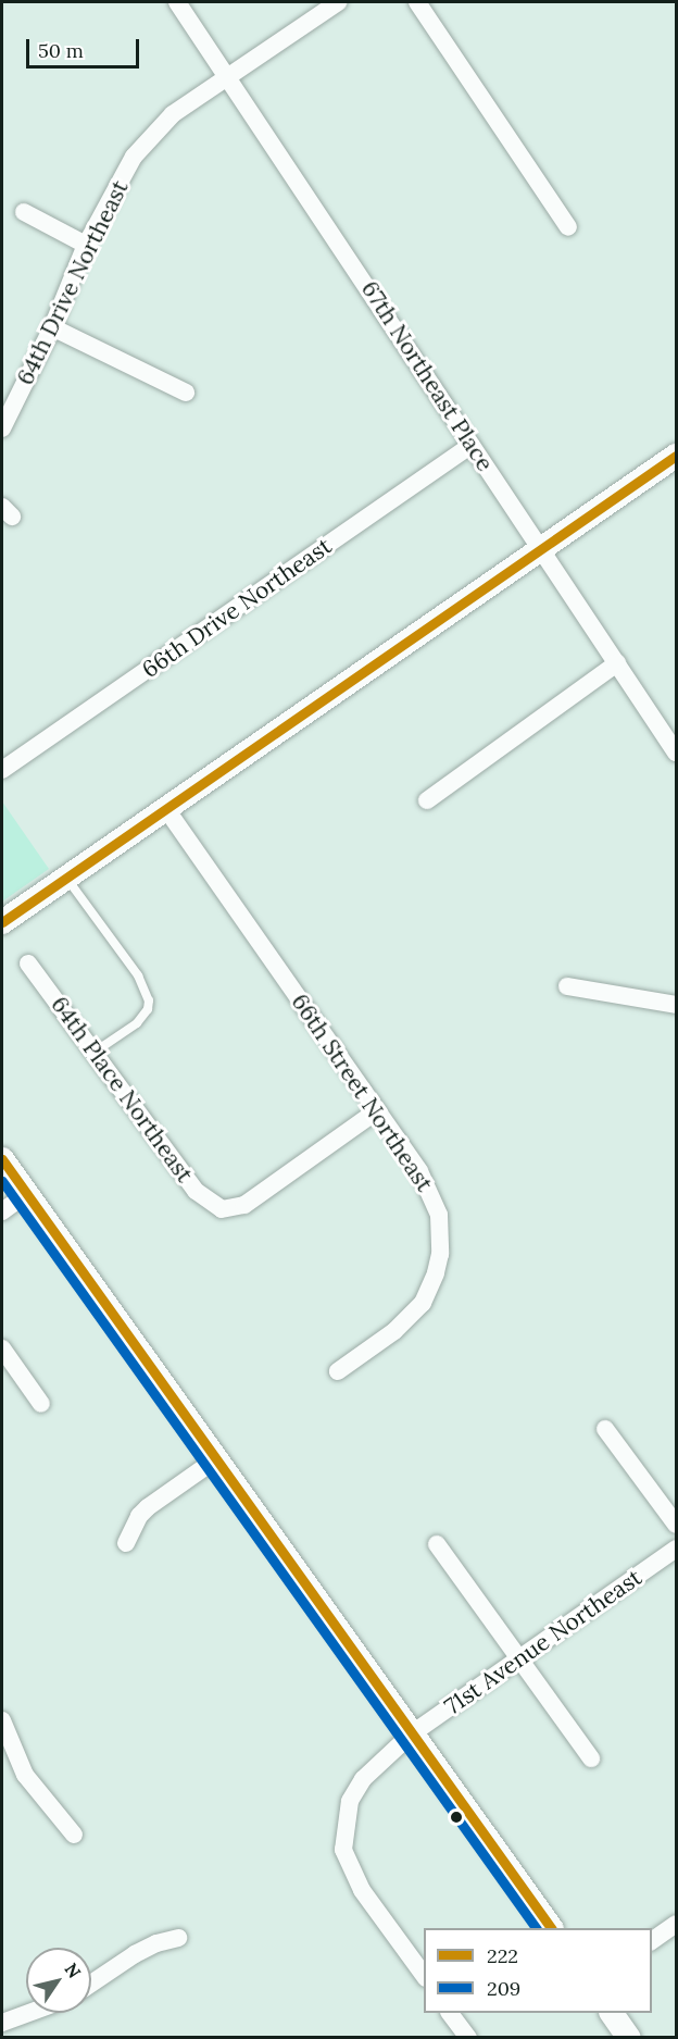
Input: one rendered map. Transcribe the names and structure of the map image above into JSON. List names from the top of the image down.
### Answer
{
  "streets": {
    "street": [
      "64th Drive Northeast",
      "67th Northeast Place",
      "66th Drive Northeast",
      "64th Place Northeast",
      "66th Street Northeast",
      "71st Avenue Northeast"
    ]
  },
  "crossings": [
    ["64th Drive Northeast", "67th Northeast Place"],
    ["67th Northeast Place", "66th Drive Northeast"],
    ["64th Place Northeast", "66th Street Northeast"]
  ],
  "lines": ["transit line 222", "transit line 209"],
  "legend": ["222", "209"],
  "scale_bar": "50 m",
  "north": "top right"
}
